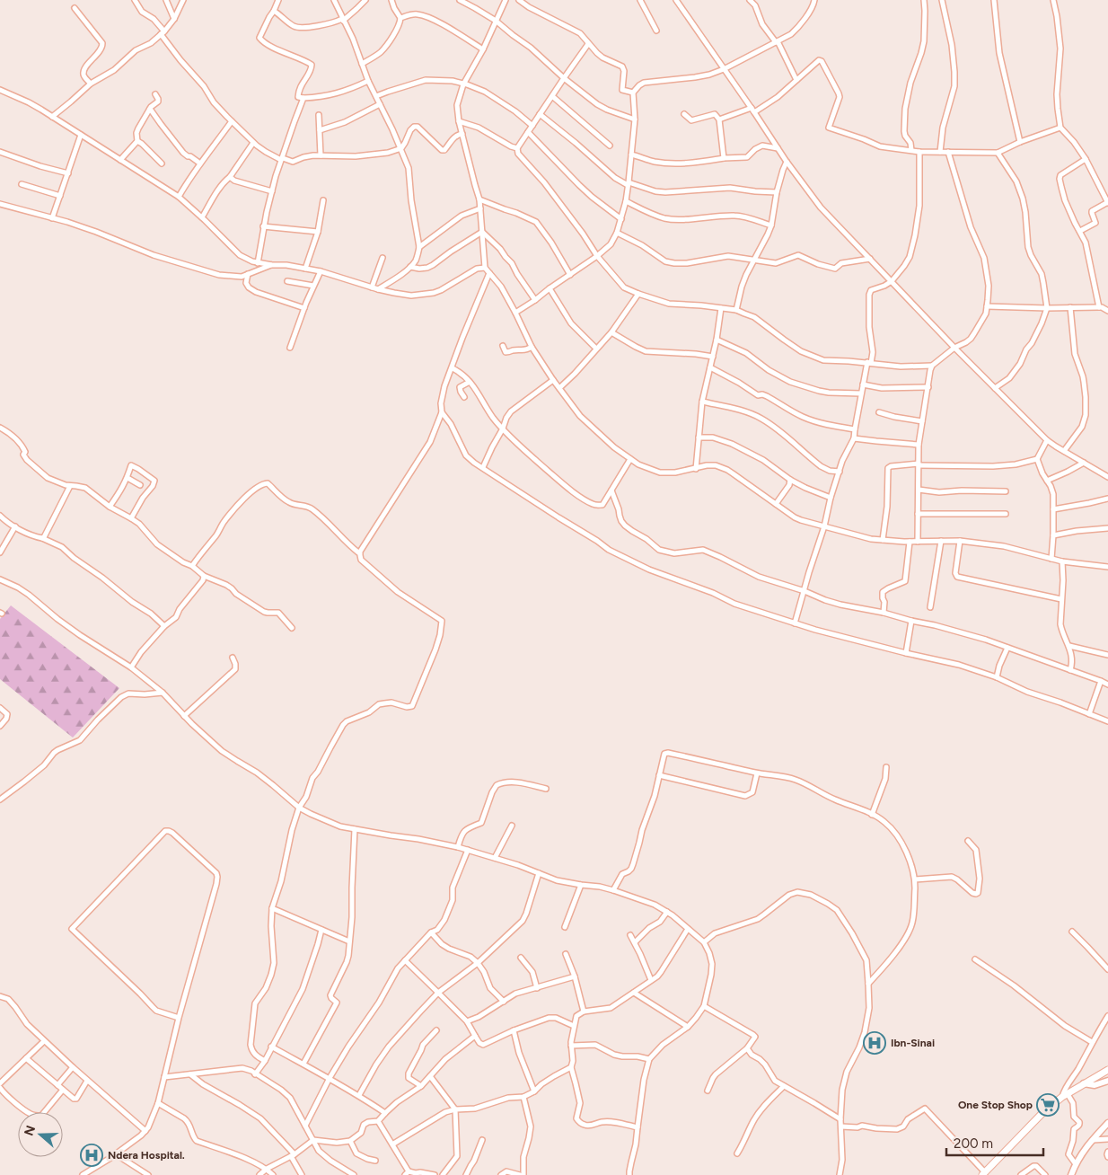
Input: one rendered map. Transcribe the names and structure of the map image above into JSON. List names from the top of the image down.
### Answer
{
  "places": {
    "hospital": ["Ibn-Sinai", "Ndera Hospital."],
    "supermarket": ["One Stop Shop"]
  },
  "scale_bar": "200 m",
  "north": "left"
}
